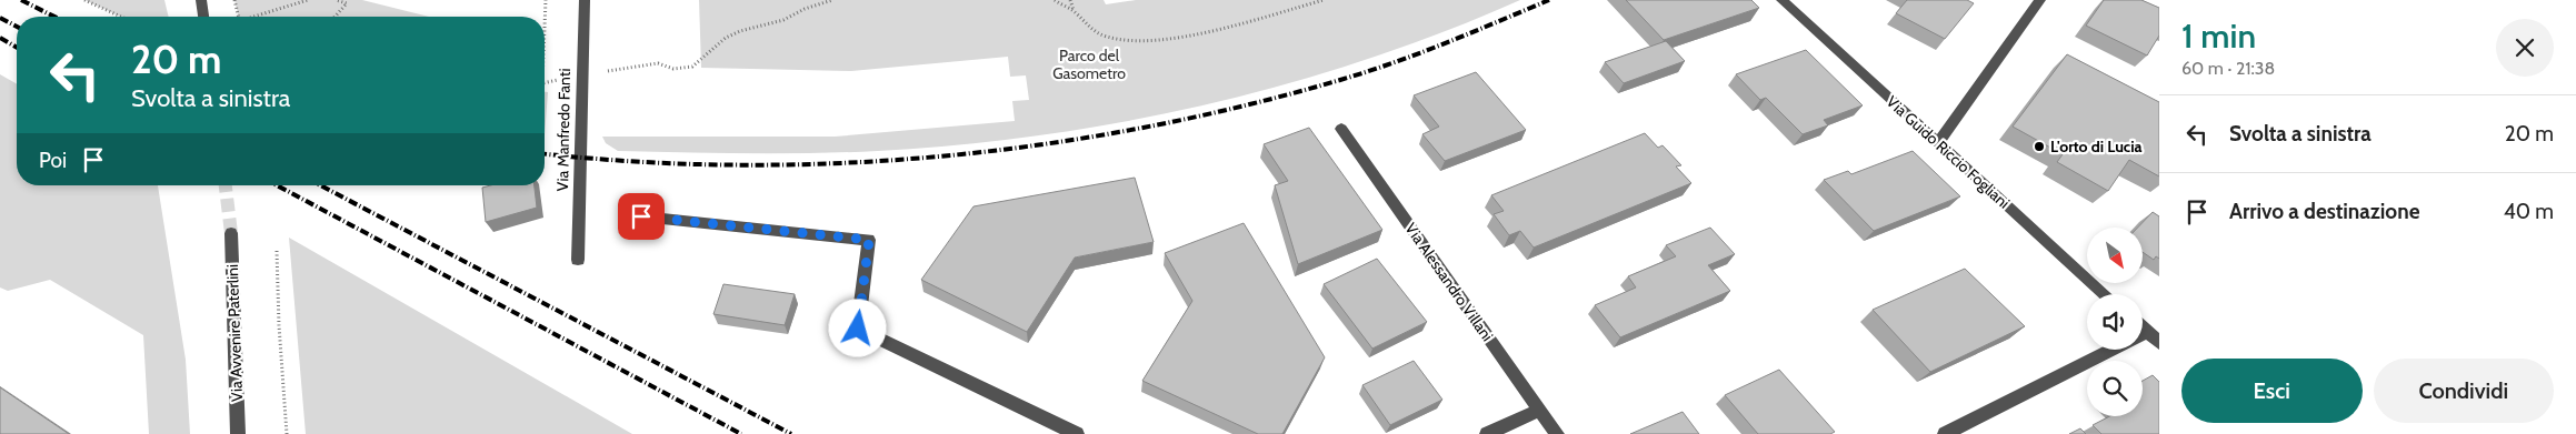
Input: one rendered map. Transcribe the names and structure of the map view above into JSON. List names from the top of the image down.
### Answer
{
  "streets": {
    "street": [
      "Via Manfredo Fanti",
      "Via Guido Riccio Fogliani",
      "Via Alessandro Villani",
      "Via Avvenire Paterlini"
    ]
  },
  "parks": ["Parco del Gasometro"],
  "places": ["L'orto di Lucia"],
  "north": "bottom right",
  "page": {
    "heading": ["1 min", "60 m · 21:38"],
    "turn": ["20 m", "Svolta a sinistra"],
    "list": [
      {
        "name": "Svolta a sinistra",
        "value": "20 m"
      },
      {
        "name": "Arrivo a destinazione",
        "value": "40 m"
      }
    ],
    "then": "Poi",
    "buttons": ["Esci", "Condividi"]
  }
}
